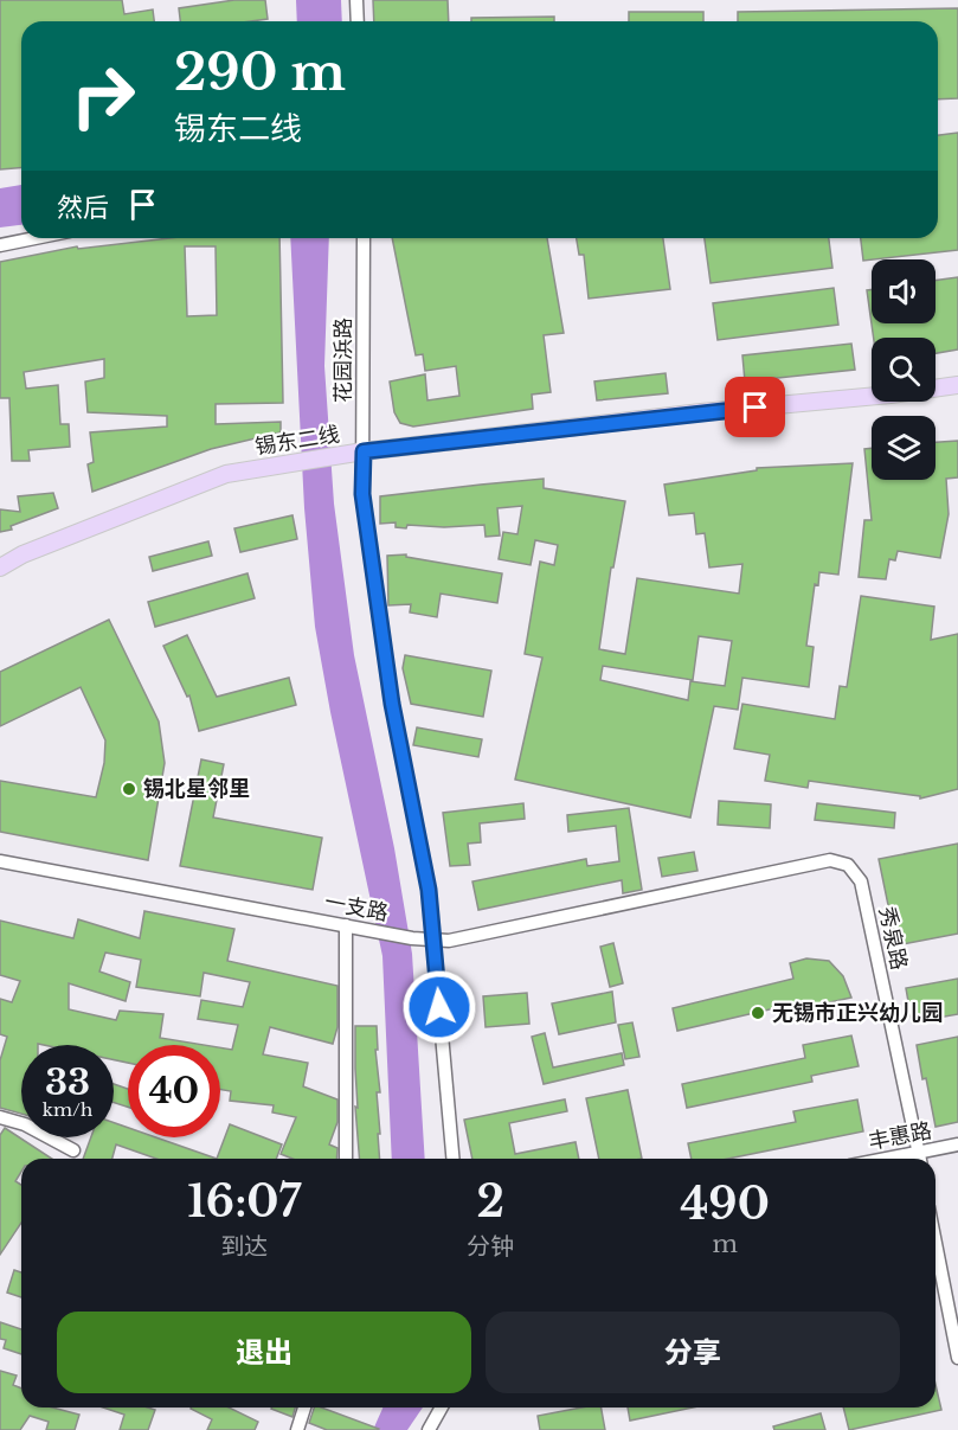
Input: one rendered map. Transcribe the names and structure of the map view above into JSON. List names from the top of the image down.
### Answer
{
  "streets": {
    "main road": ["锡东二线"],
    "street": [
      "花园浜路",
      "一支路",
      "秀泉路",
      "丰惠路"
    ]
  },
  "crossings": [
    ["花园浜路", "锡东二线"],
    ["花园浜路", "一支路"],
    ["一支路", "秀泉路"],
    ["秀泉路", "丰惠路"]
  ],
  "places": ["锡北星邻里", "无锡市正兴幼儿园"],
  "page": {
    "turn": ["290 m", "锡东二线"],
    "then": "然后",
    "speed": "33 km/h",
    "limit": "40",
    "eta": [
      "16:07",
      "到达",
      "2",
      "分钟",
      "490",
      "m"
    ],
    "buttons": ["退出", "分享"]
  }
}
